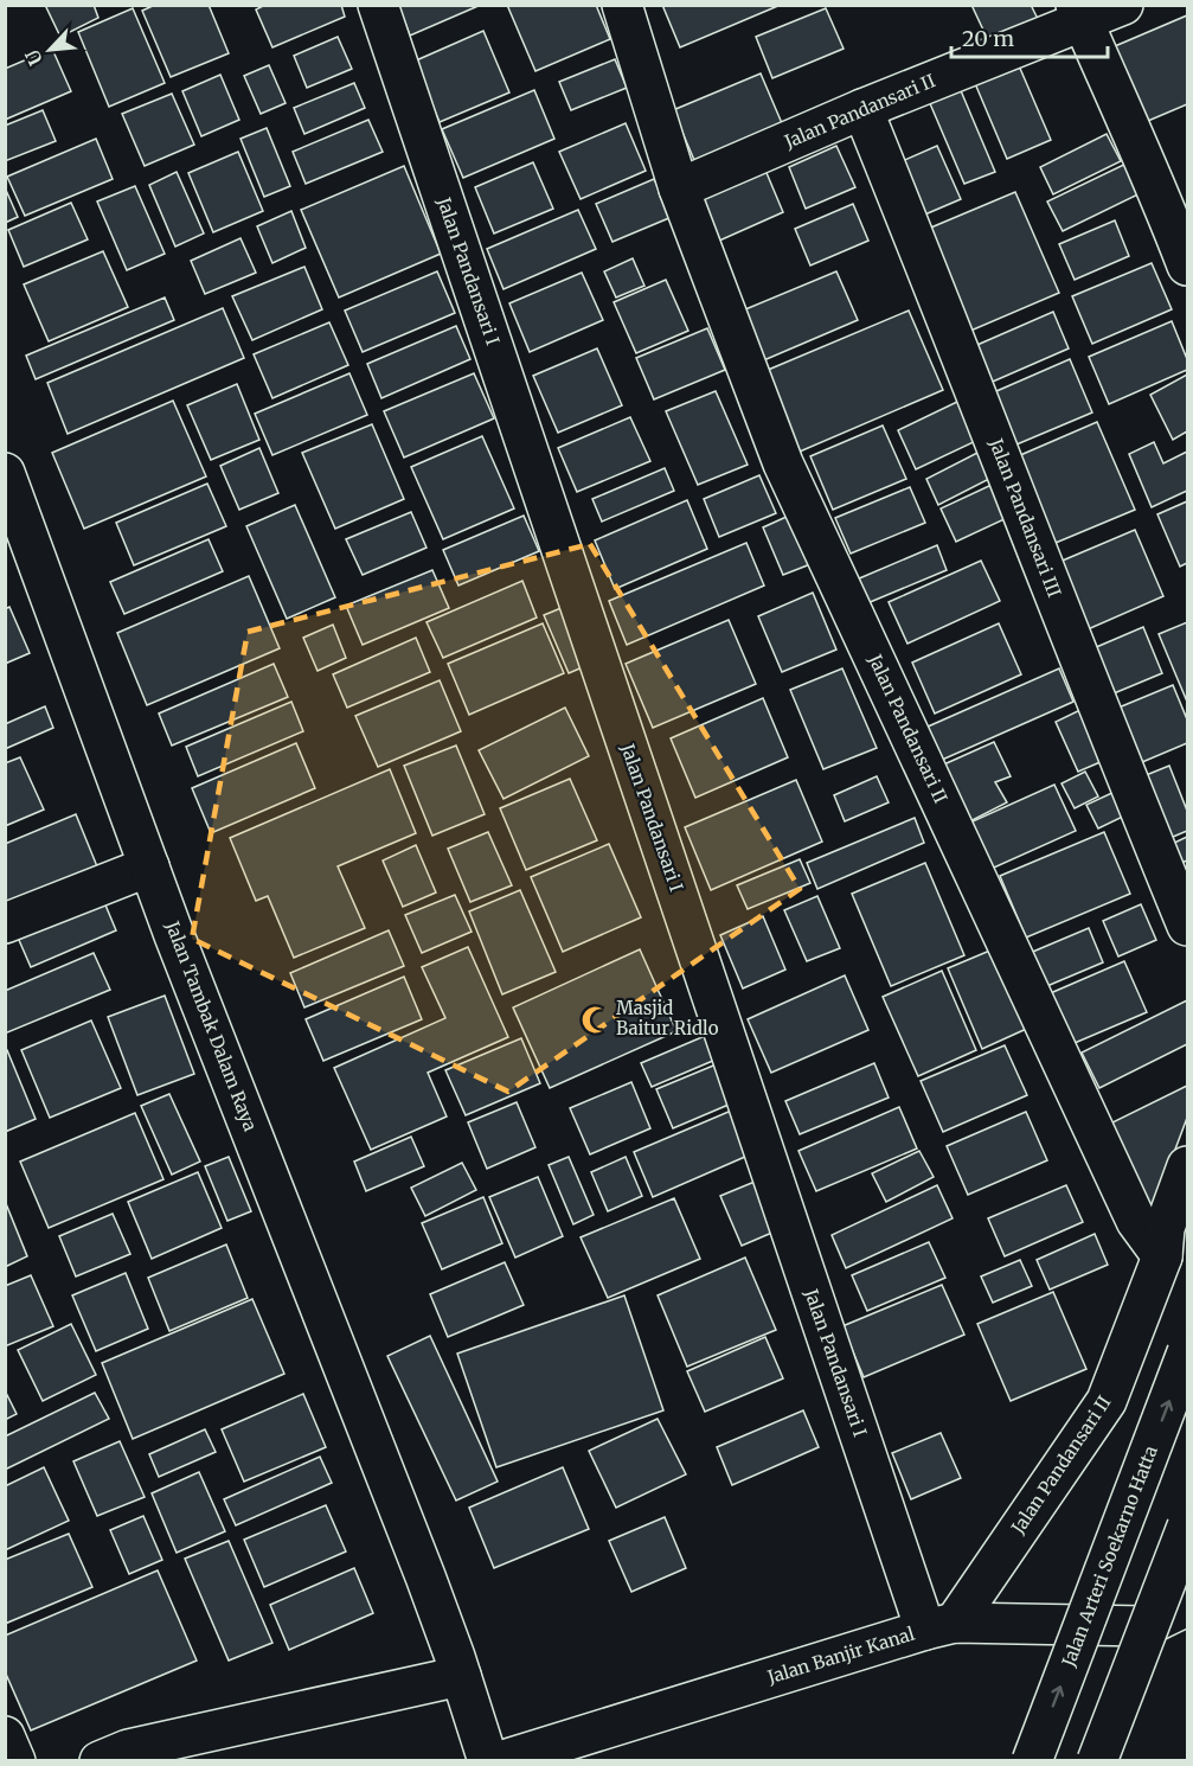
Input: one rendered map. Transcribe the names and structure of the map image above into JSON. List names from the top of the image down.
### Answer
{
  "streets": {
    "street": [
      "Jalan Pandansari II",
      "Jalan Pandansari I",
      "Jalan Pandansari III",
      "Jalan Tambak Dalam Raya",
      "Jalan Arteri Soekarno Hatta",
      "Jalan Banjir Kanal"
    ]
  },
  "crossings": [
    ["Jalan Pandansari II", "Jalan Pandansari I"],
    ["Jalan Pandansari II", "Jalan Pandansari III"],
    ["Jalan Pandansari II", "Jalan Banjir Kanal"],
    ["Jalan Pandansari I", "Jalan Banjir Kanal"]
  ],
  "places": {
    "mosque": ["Masjid Baitur Ridlo"]
  },
  "scale_bar": "20 m",
  "north": "bottom left"
}
